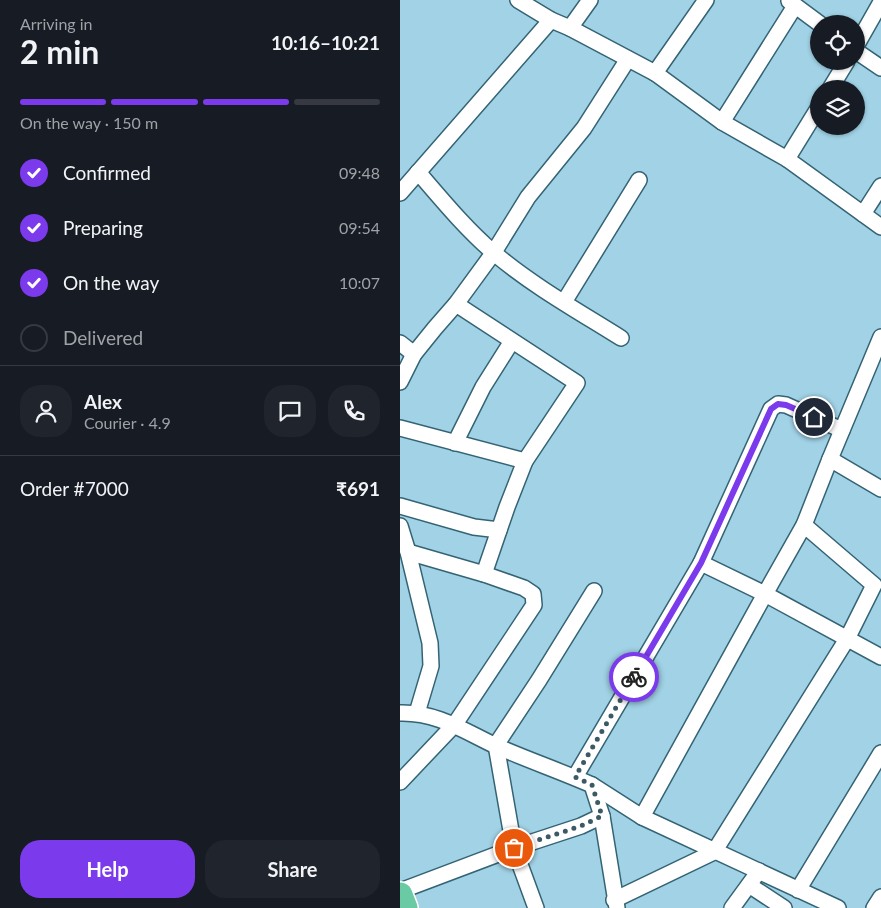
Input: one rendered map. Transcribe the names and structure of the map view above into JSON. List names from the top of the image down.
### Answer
{
  "page": {
    "heading": ["2 min", "Arriving in", "10:16–10:21"],
    "panel": [
      "Alex",
      "Courier · 4.9",
      "Order #7000",
      "₹691"
    ],
    "bar": "On the way · 150 m",
    "list": [
      ["Confirmed", "09:48"],
      ["Preparing", "09:54"],
      ["On the way", "10:07"],
      "Delivered"
    ],
    "buttons": ["Help", "Share"]
  }
}
